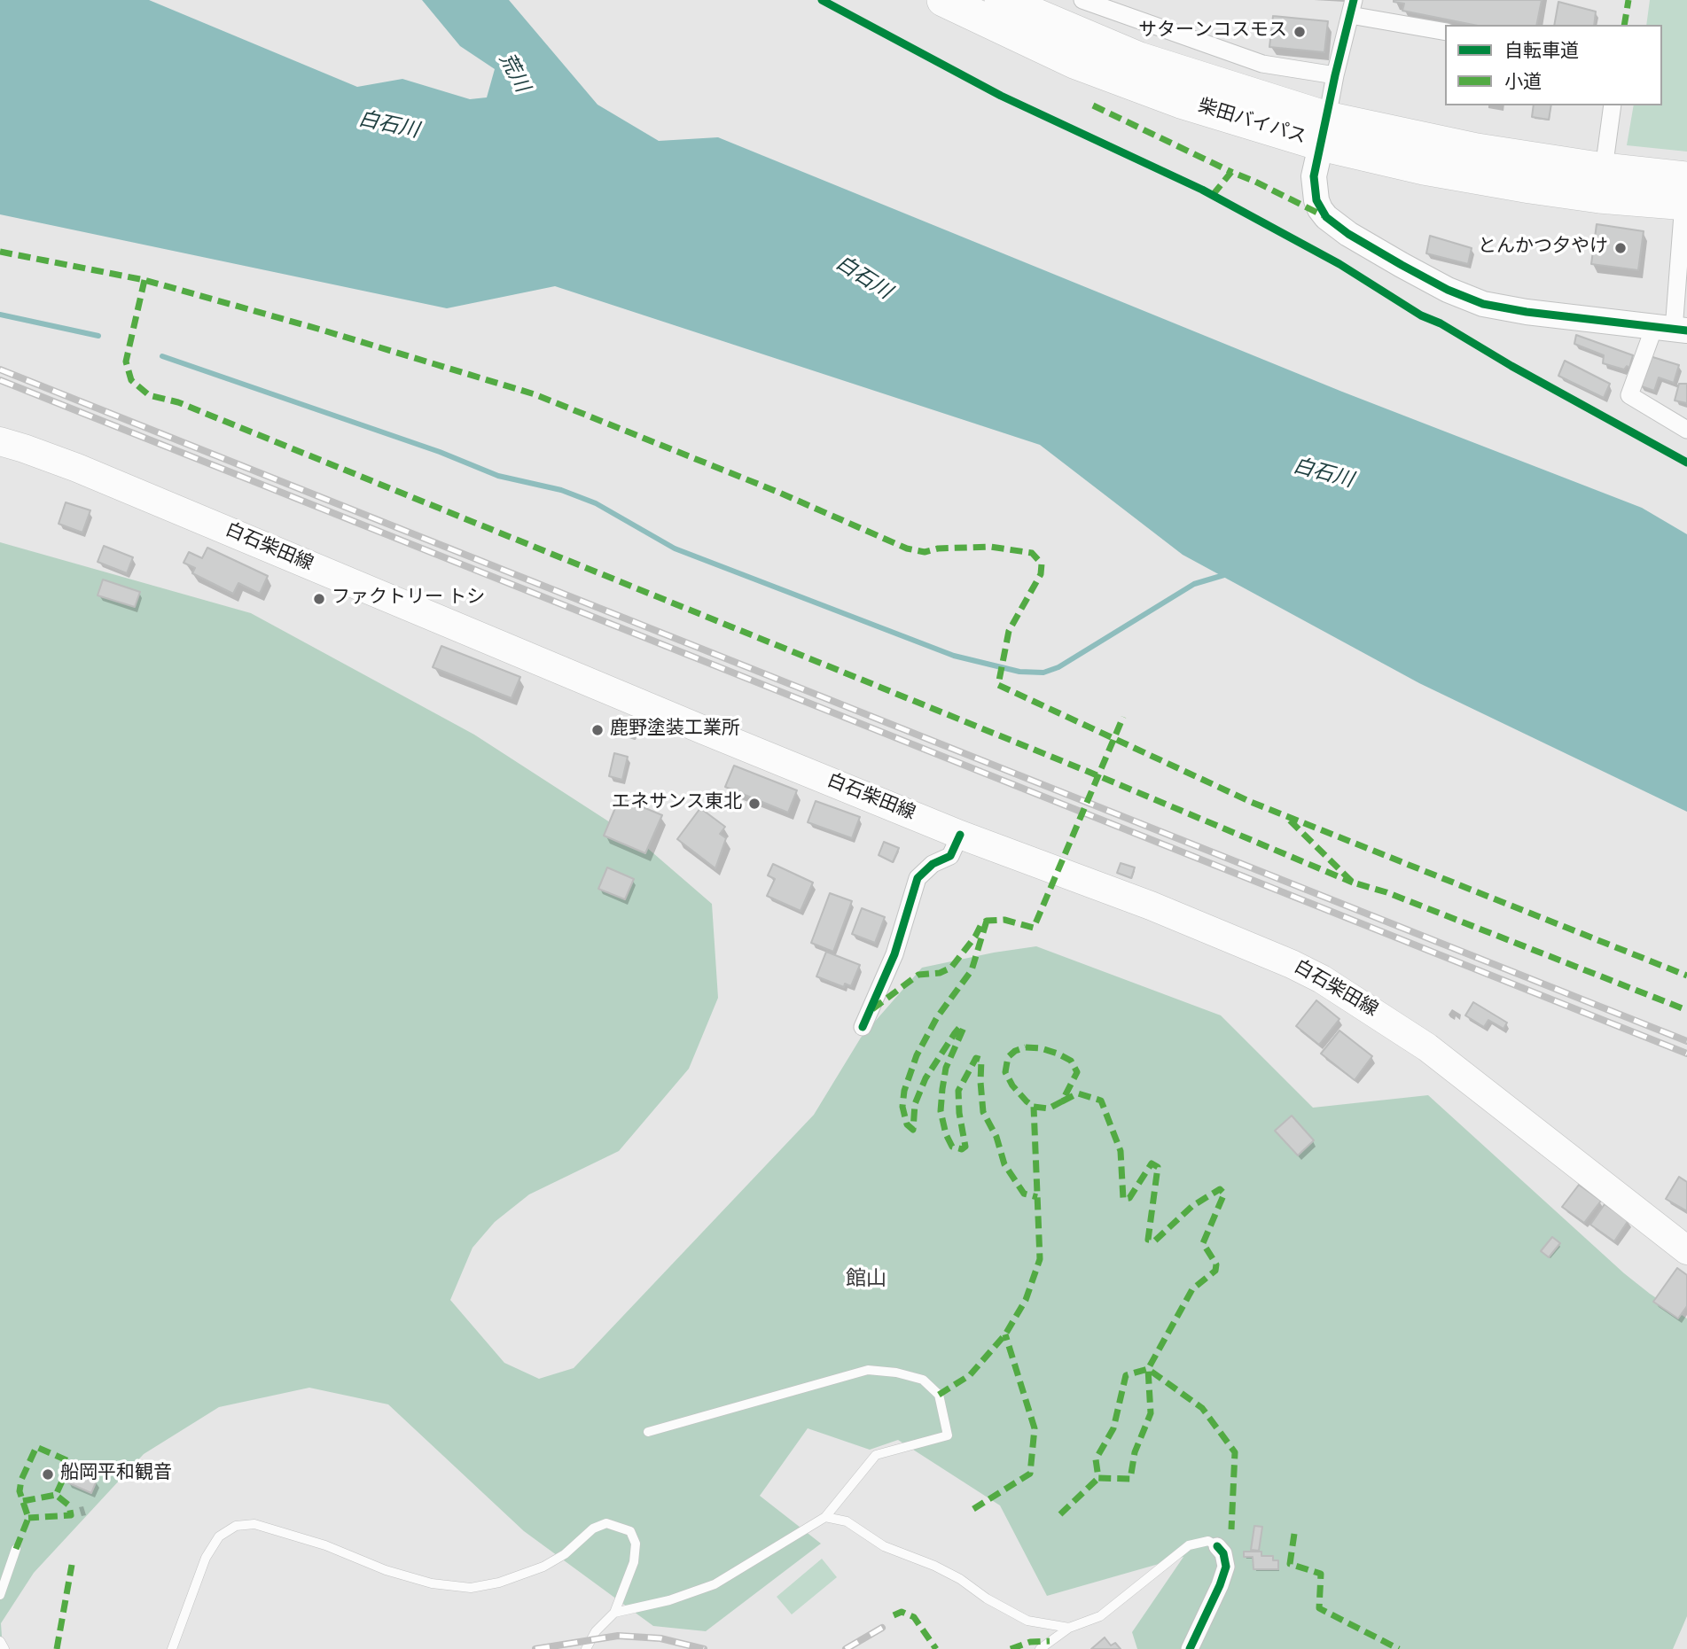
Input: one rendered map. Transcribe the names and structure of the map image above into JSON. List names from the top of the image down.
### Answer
{
  "streets": {
    "highway": ["柴田バイパス"],
    "main road": ["白石柴田線"]
  },
  "districts": ["館山"],
  "water": ["荒川", "白石川"],
  "places": [
    "サターンコスモス",
    "とんかつ夕やけ",
    "ファクトリー トシ",
    "鹿野塗装工業所",
    "エネサンス東北",
    "船岡平和観音"
  ],
  "legend": ["自転車道", "小道"]
}
